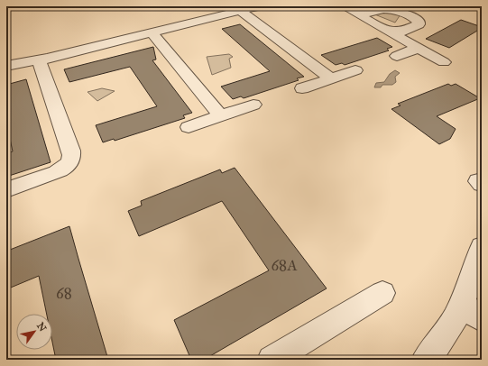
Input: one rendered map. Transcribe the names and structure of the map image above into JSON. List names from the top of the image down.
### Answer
{
  "house_numbers": ["68A", "68"],
  "north": "top right"
}
